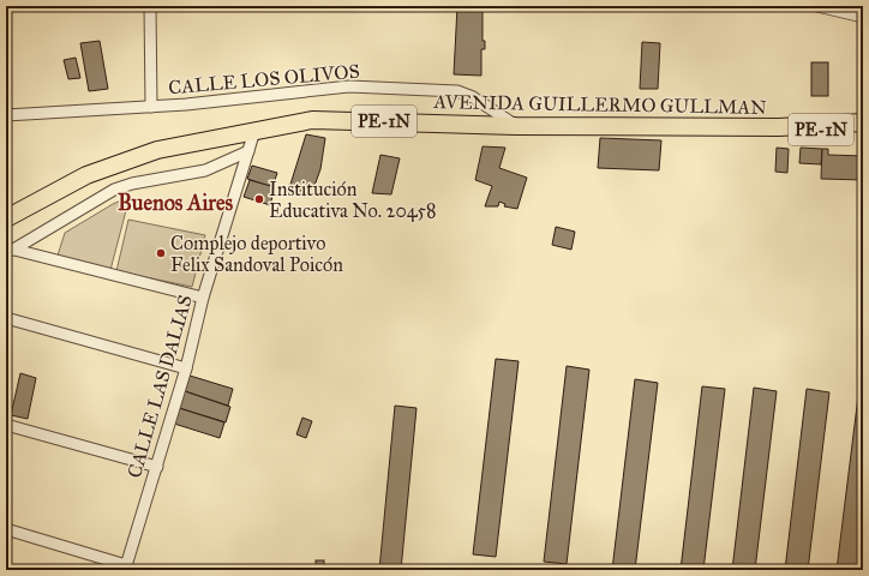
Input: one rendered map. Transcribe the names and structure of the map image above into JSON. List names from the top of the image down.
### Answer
{
  "streets": {
    "main road": ["AVENIDA GUILLERMO GULLMAN", "PE-1N"],
    "street": ["CALLE LOS OLIVOS", "CALLE LAS DALIAS"]
  },
  "crossings": [
    ["CALLE LOS OLIVOS", "AVENIDA GUILLERMO GULLMAN"],
    ["AVENIDA GUILLERMO GULLMAN", "CALLE LAS DALIAS"]
  ],
  "districts": ["Buenos Aires"],
  "places": ["Institución Educativa No. 20458", "Complejo deportivo Felix Sandoval Poicón"]
}
